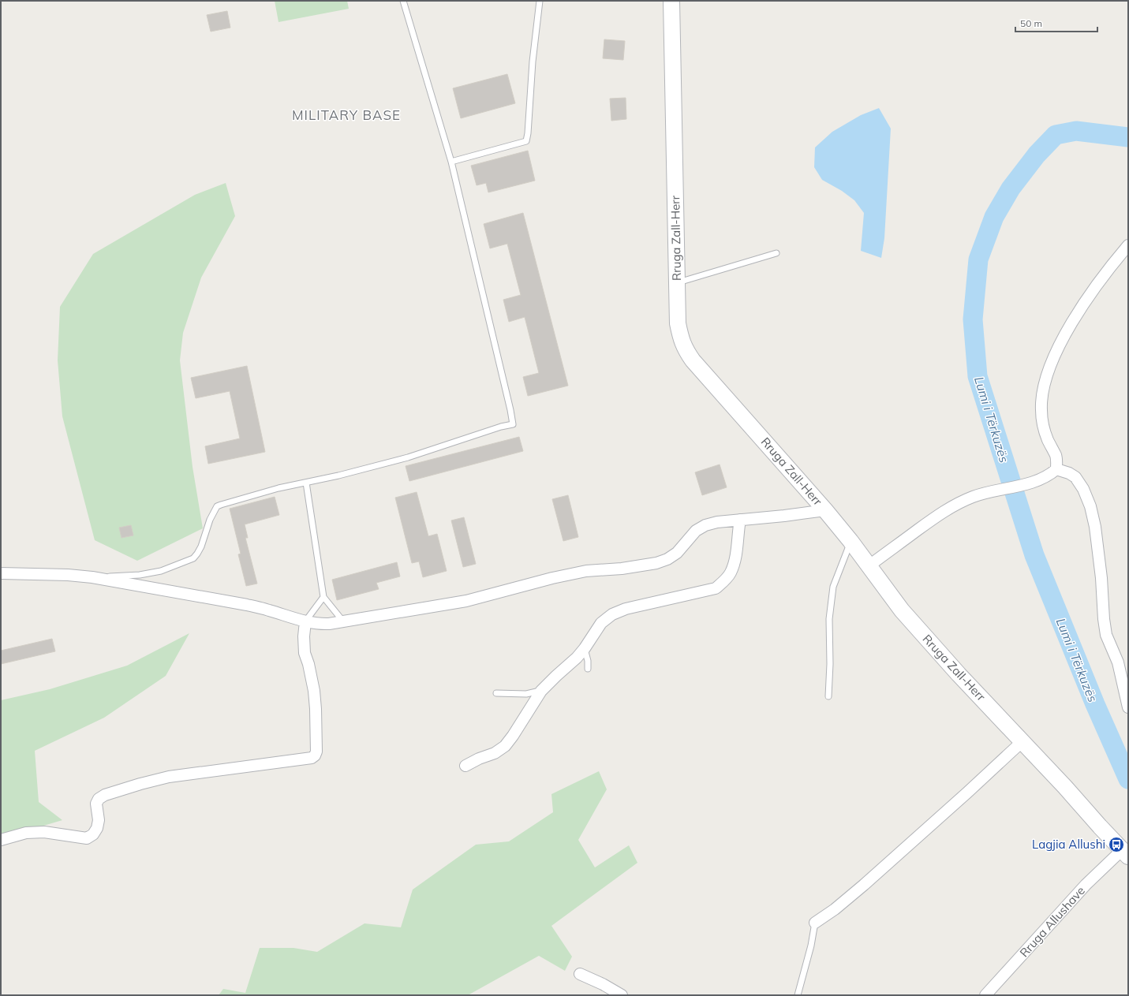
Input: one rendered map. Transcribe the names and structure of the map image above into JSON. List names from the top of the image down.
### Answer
{
  "streets": {
    "main road": ["Rruga Zall-Herr"],
    "street": ["Rruga Allushave"]
  },
  "crossings": [
    ["Rruga Zall-Herr", "Rruga Allushave"]
  ],
  "districts": ["MILITARY BASE"],
  "water": ["Lumi i Tërkuzës"],
  "places": {
    "bus stop": ["Lagjia Allushi"]
  },
  "scale_bar": "50 m"
}
